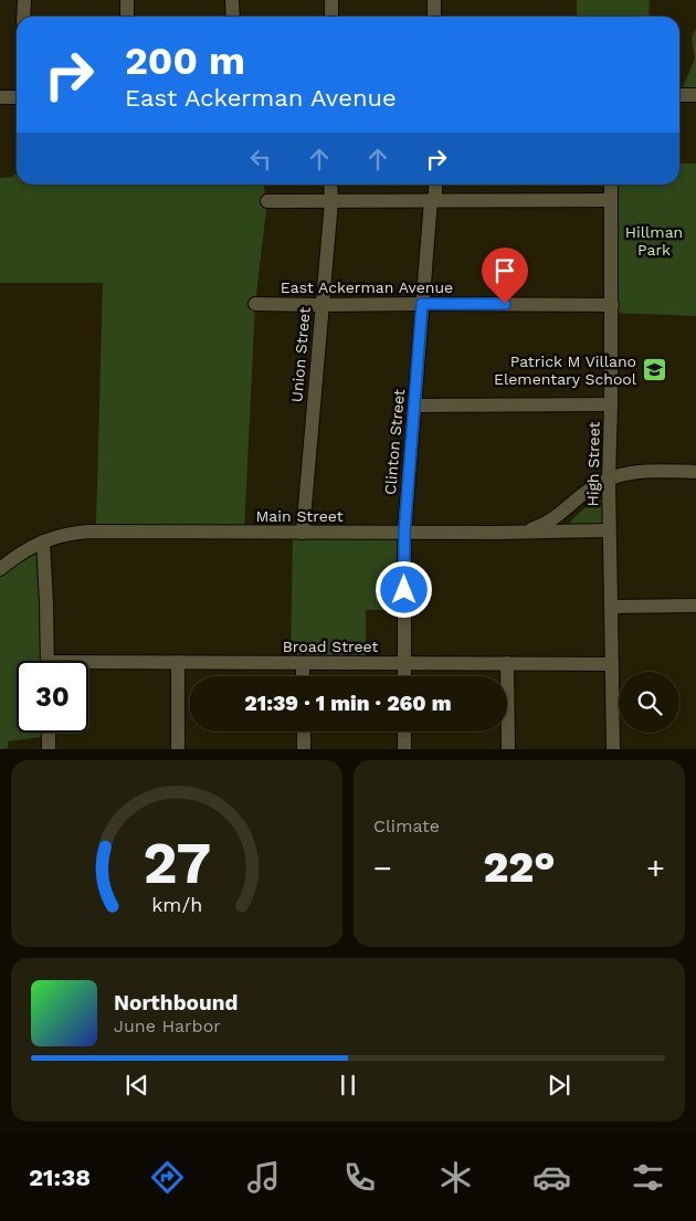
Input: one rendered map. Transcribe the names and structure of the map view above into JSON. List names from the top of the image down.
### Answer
{
  "streets": {
    "street": [
      "East Ackerman Avenue",
      "Union Street",
      "Clinton Street",
      "High Street",
      "Main Street",
      "Broad Street"
    ]
  },
  "crossings": [
    ["East Ackerman Avenue", "Union Street"],
    ["East Ackerman Avenue", "Clinton Street"],
    ["East Ackerman Avenue", "High Street"],
    ["Union Street", "Main Street"],
    ["Clinton Street", "Main Street"],
    ["Clinton Street", "Broad Street"],
    ["High Street", "Main Street"],
    ["High Street", "Broad Street"]
  ],
  "parks": ["Hillman Park"],
  "places": {
    "school or university": ["Patrick M Villano Elementary School"]
  },
  "page": {
    "turn": ["200 m", "East Ackerman Avenue"],
    "limit": "30",
    "trip": "21:39 · 1 min · 260 m",
    "tile": "Climate",
    "heat": ["−", "22°", "+"],
    "song": ["Northbound", "June Harbor"],
    "tabs": "21:38",
    "gauge": ["27", "km/h"]
  }
}
